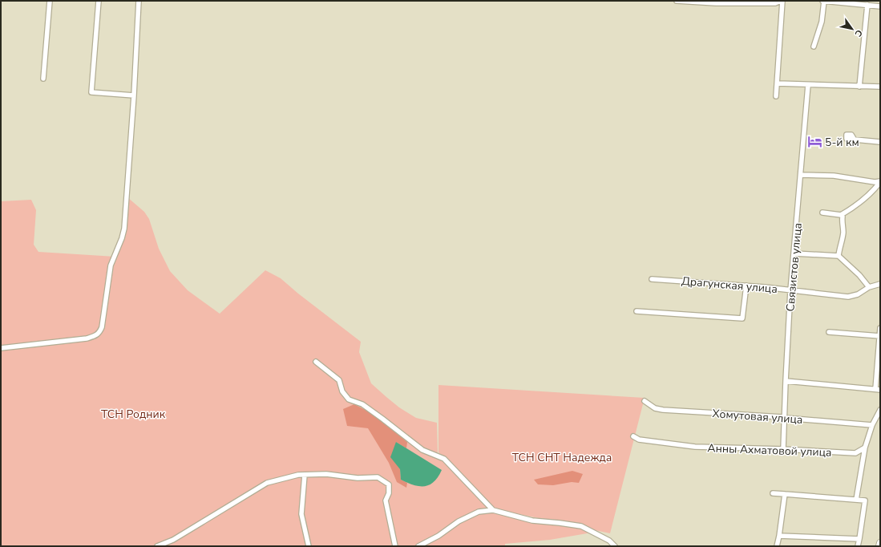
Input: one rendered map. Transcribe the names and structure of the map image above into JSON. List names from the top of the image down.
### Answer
{
  "streets": {
    "street": [
      "Связистов улица",
      "Драгунская улица",
      "Хомутовая улица",
      "Анны Ахматовой улица"
    ]
  },
  "crossings": [
    ["Связистов улица", "Драгунская улица"],
    ["Связистов улица", "Хомутовая улица"],
    ["Связистов улица", "Анны Ахматовой улица"]
  ],
  "parks": ["ТСН Родник", "ТСН СНТ Надежда"],
  "places": {
    "hotel": ["5-й км"]
  },
  "north": "bottom right"
}
